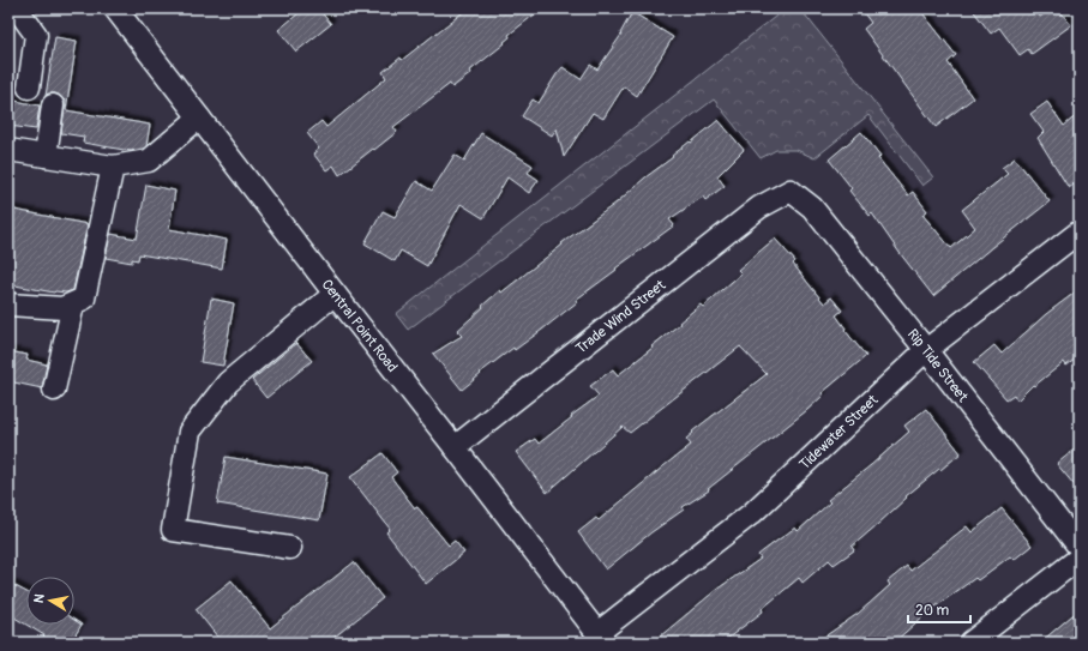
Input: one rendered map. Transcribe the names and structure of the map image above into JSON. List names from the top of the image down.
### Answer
{
  "streets": {
    "street": [
      "Trade Wind Street",
      "Central Point Road",
      "Rip Tide Street",
      "Tidewater Street"
    ]
  },
  "crossings": [
    ["Trade Wind Street", "Central Point Road"],
    ["Trade Wind Street", "Rip Tide Street"],
    ["Central Point Road", "Tidewater Street"],
    ["Rip Tide Street", "Tidewater Street"]
  ],
  "scale_bar": "20 m",
  "north": "left"
}
